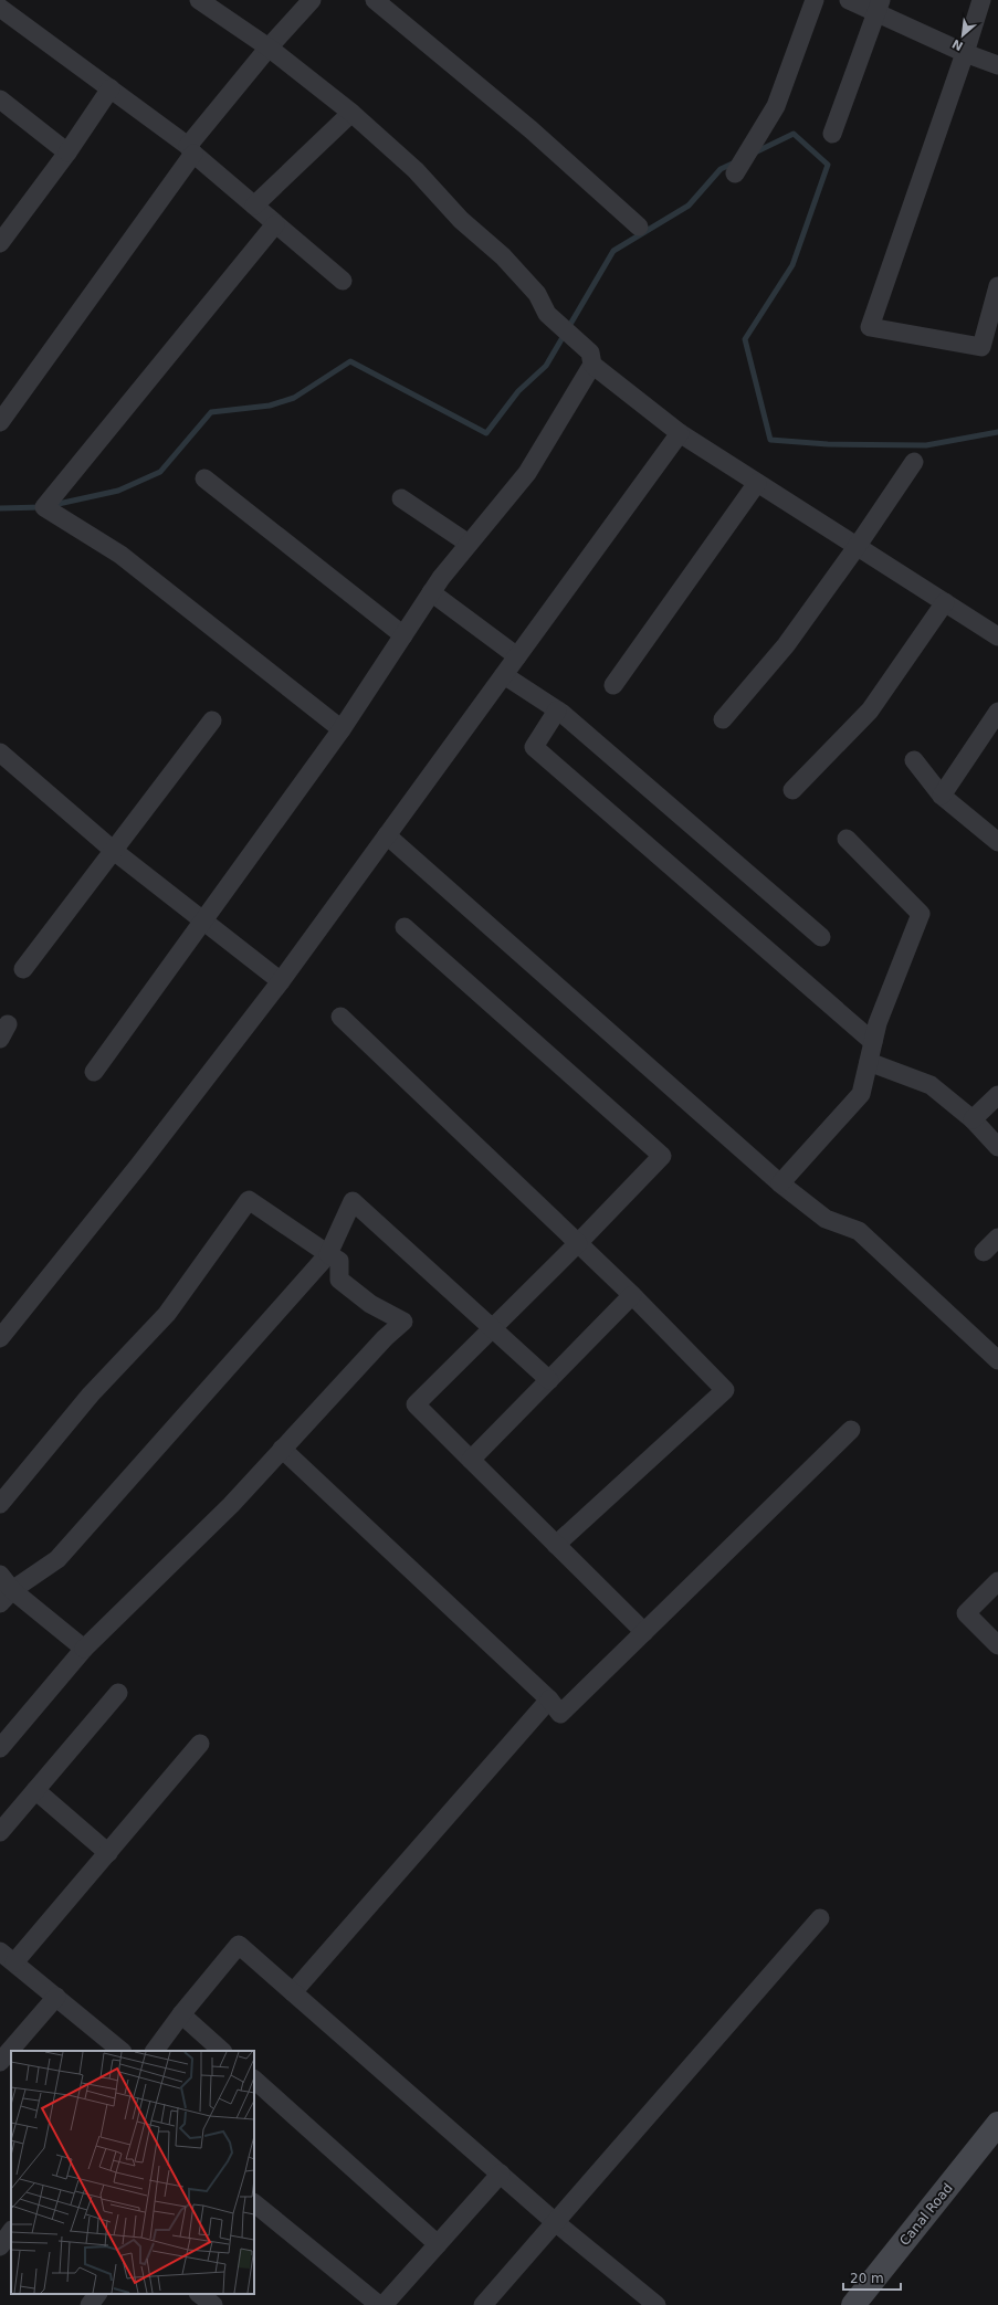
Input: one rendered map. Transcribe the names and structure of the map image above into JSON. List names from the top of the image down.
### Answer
{
  "streets": {
    "street": ["Canal Road"]
  },
  "scale_bar": "20 m",
  "north": "bottom left"
}
